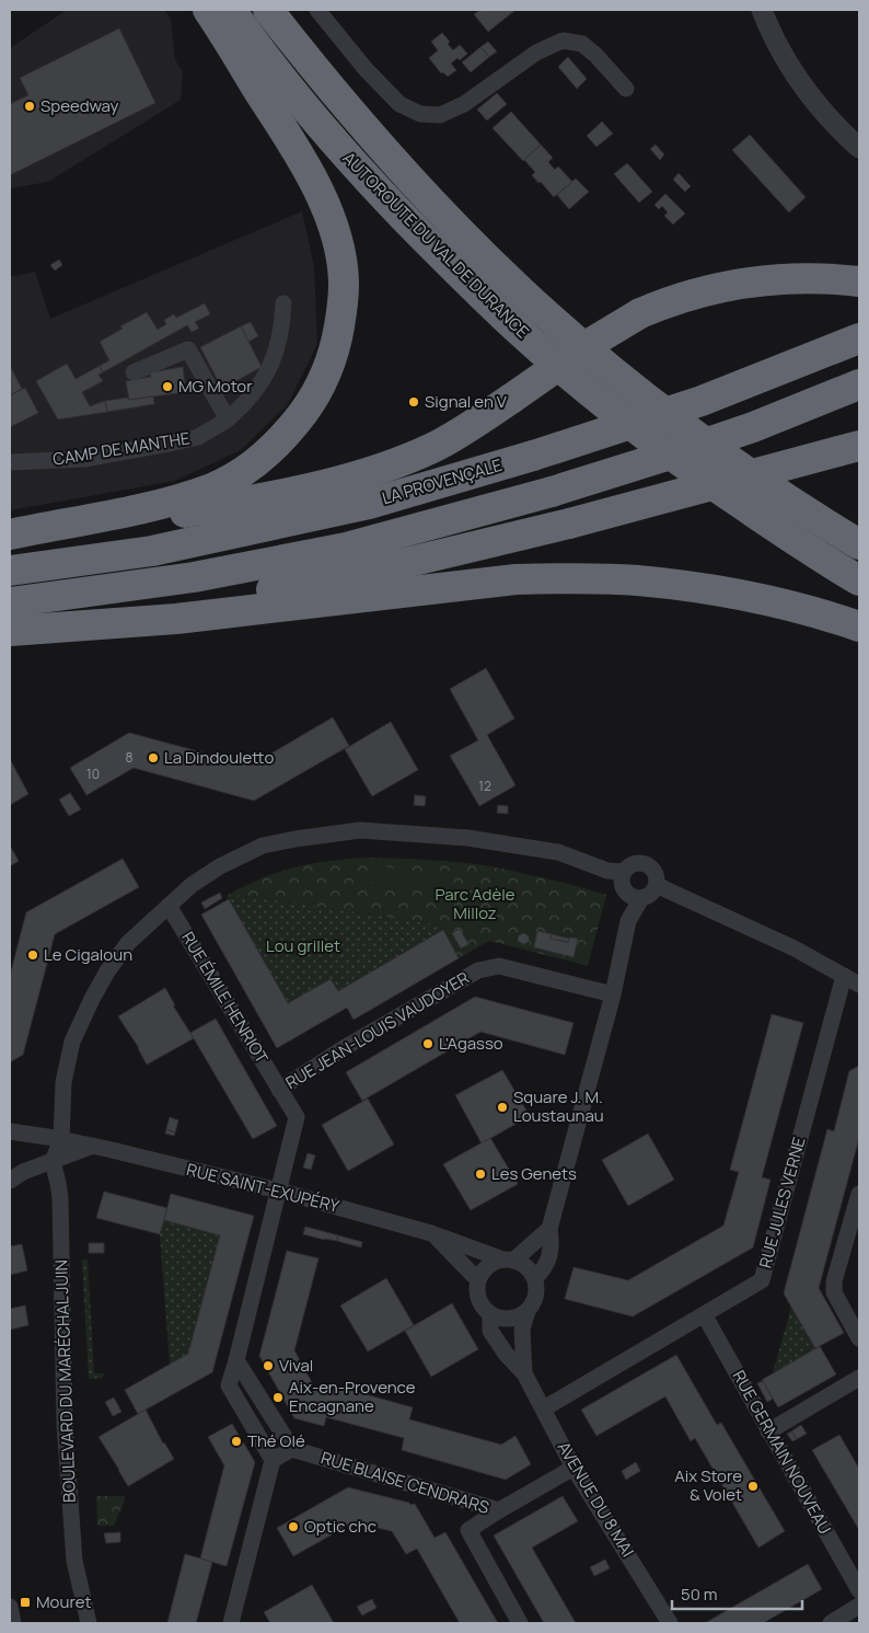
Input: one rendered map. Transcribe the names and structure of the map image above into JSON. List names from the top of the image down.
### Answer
{
  "streets": {
    "highway": ["AUTOROUTE DU VAL DE DURANCE", "LA PROVENÇALE"],
    "street": [
      "CAMP DE MANTHE",
      "RUE ÉMILE HENRIOT",
      "RUE JEAN-LOUIS VAUDOYER",
      "RUE SAINT-EXUPÉRY",
      "RUE JULES VERNE",
      "BOULEVARD DU MARÉCHAL JUIN",
      "RUE GERMAIN NOUVEAU",
      "RUE BLAISE CENDRARS",
      "AVENUE DU 8 MAI"
    ]
  },
  "crossings": [
    ["RUE ÉMILE HENRIOT", "RUE JEAN-LOUIS VAUDOYER"],
    ["RUE JEAN-LOUIS VAUDOYER", "RUE SAINT-EXUPÉRY"],
    ["RUE SAINT-EXUPÉRY", "AVENUE DU 8 MAI"],
    ["RUE JULES VERNE", "RUE GERMAIN NOUVEAU"],
    ["RUE JULES VERNE", "AVENUE DU 8 MAI"],
    ["RUE BLAISE CENDRARS", "AVENUE DU 8 MAI"]
  ],
  "parks": ["Parc Adèle Milloz", "Lou grillet"],
  "places": {
    "other": [
      "Speedway",
      "MG Motor",
      "Signal en V",
      "La Dindouletto",
      "Le Cigaloun",
      "L’Agasso",
      "Square J. M. Loustaunau",
      "Les Genets",
      "Vival",
      "Aix-en-Provence Encagnane",
      "Thé Olé",
      "Aix Store & Volet",
      "Optic chc"
    ],
    "transit": ["Mouret"]
  },
  "house_numbers": ["8", "10", "12"],
  "scale_bar": "50 m"
}
